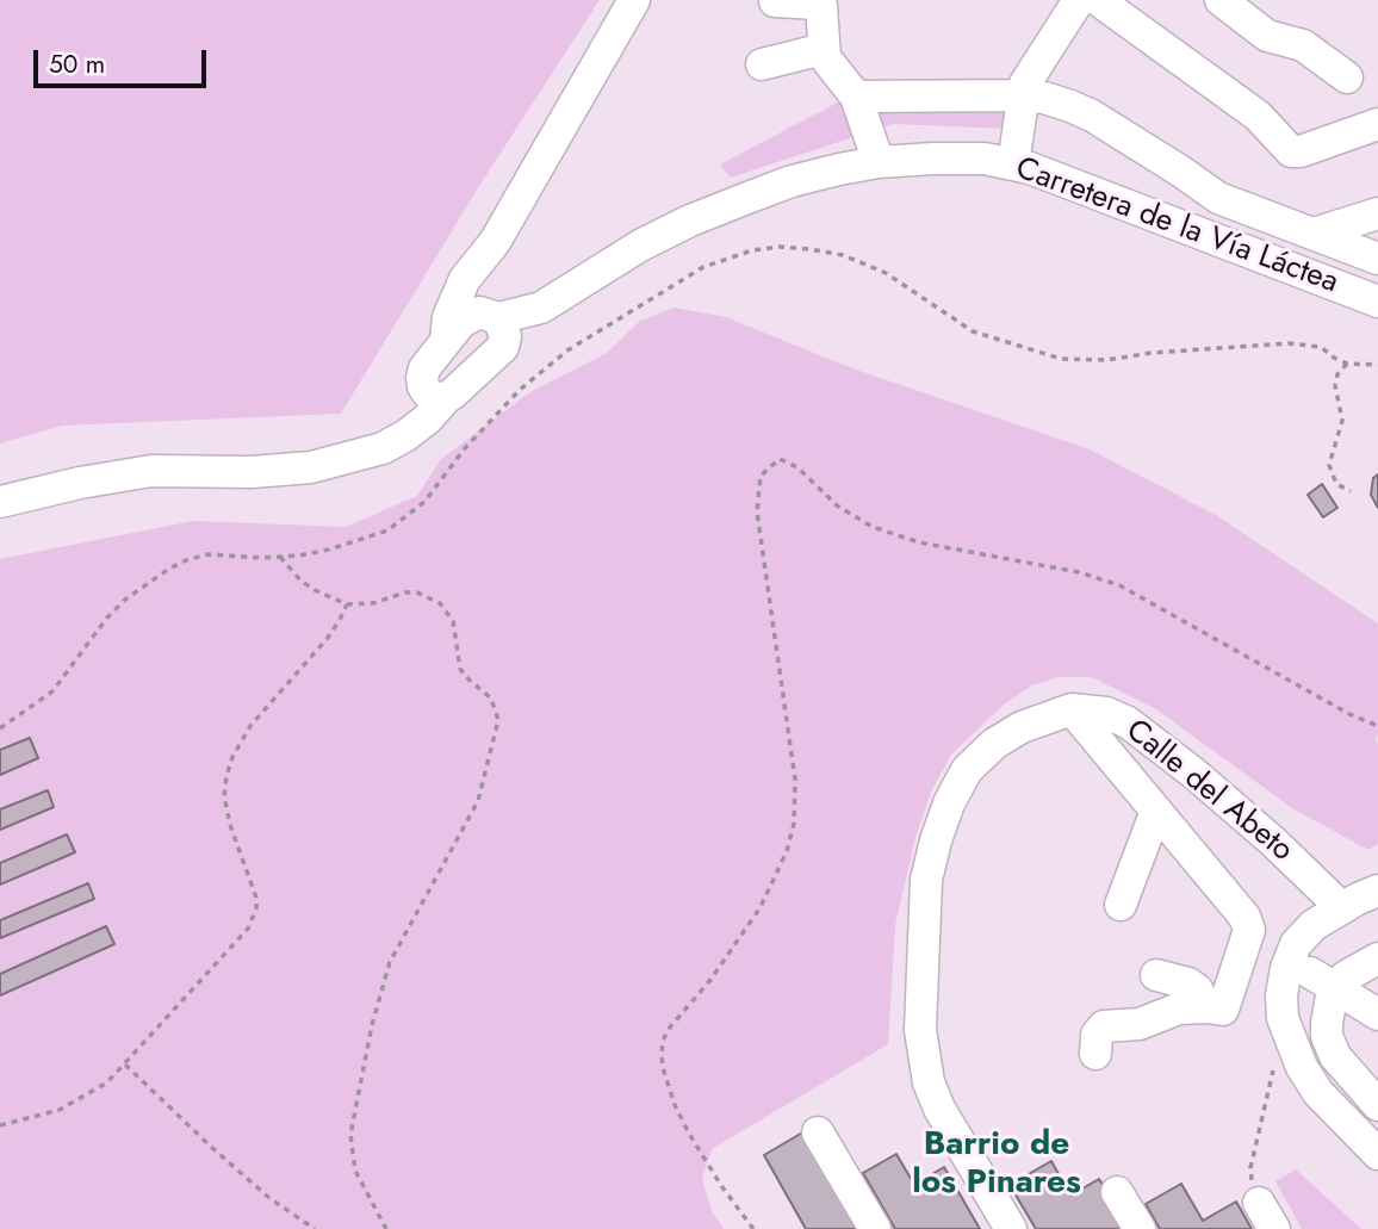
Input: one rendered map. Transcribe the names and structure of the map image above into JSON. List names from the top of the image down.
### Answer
{
  "streets": {
    "street": ["Carretera de la Vía Láctea", "Calle del Abeto"]
  },
  "districts": ["Barrio de los Pinares"],
  "scale_bar": "50 m"
}
